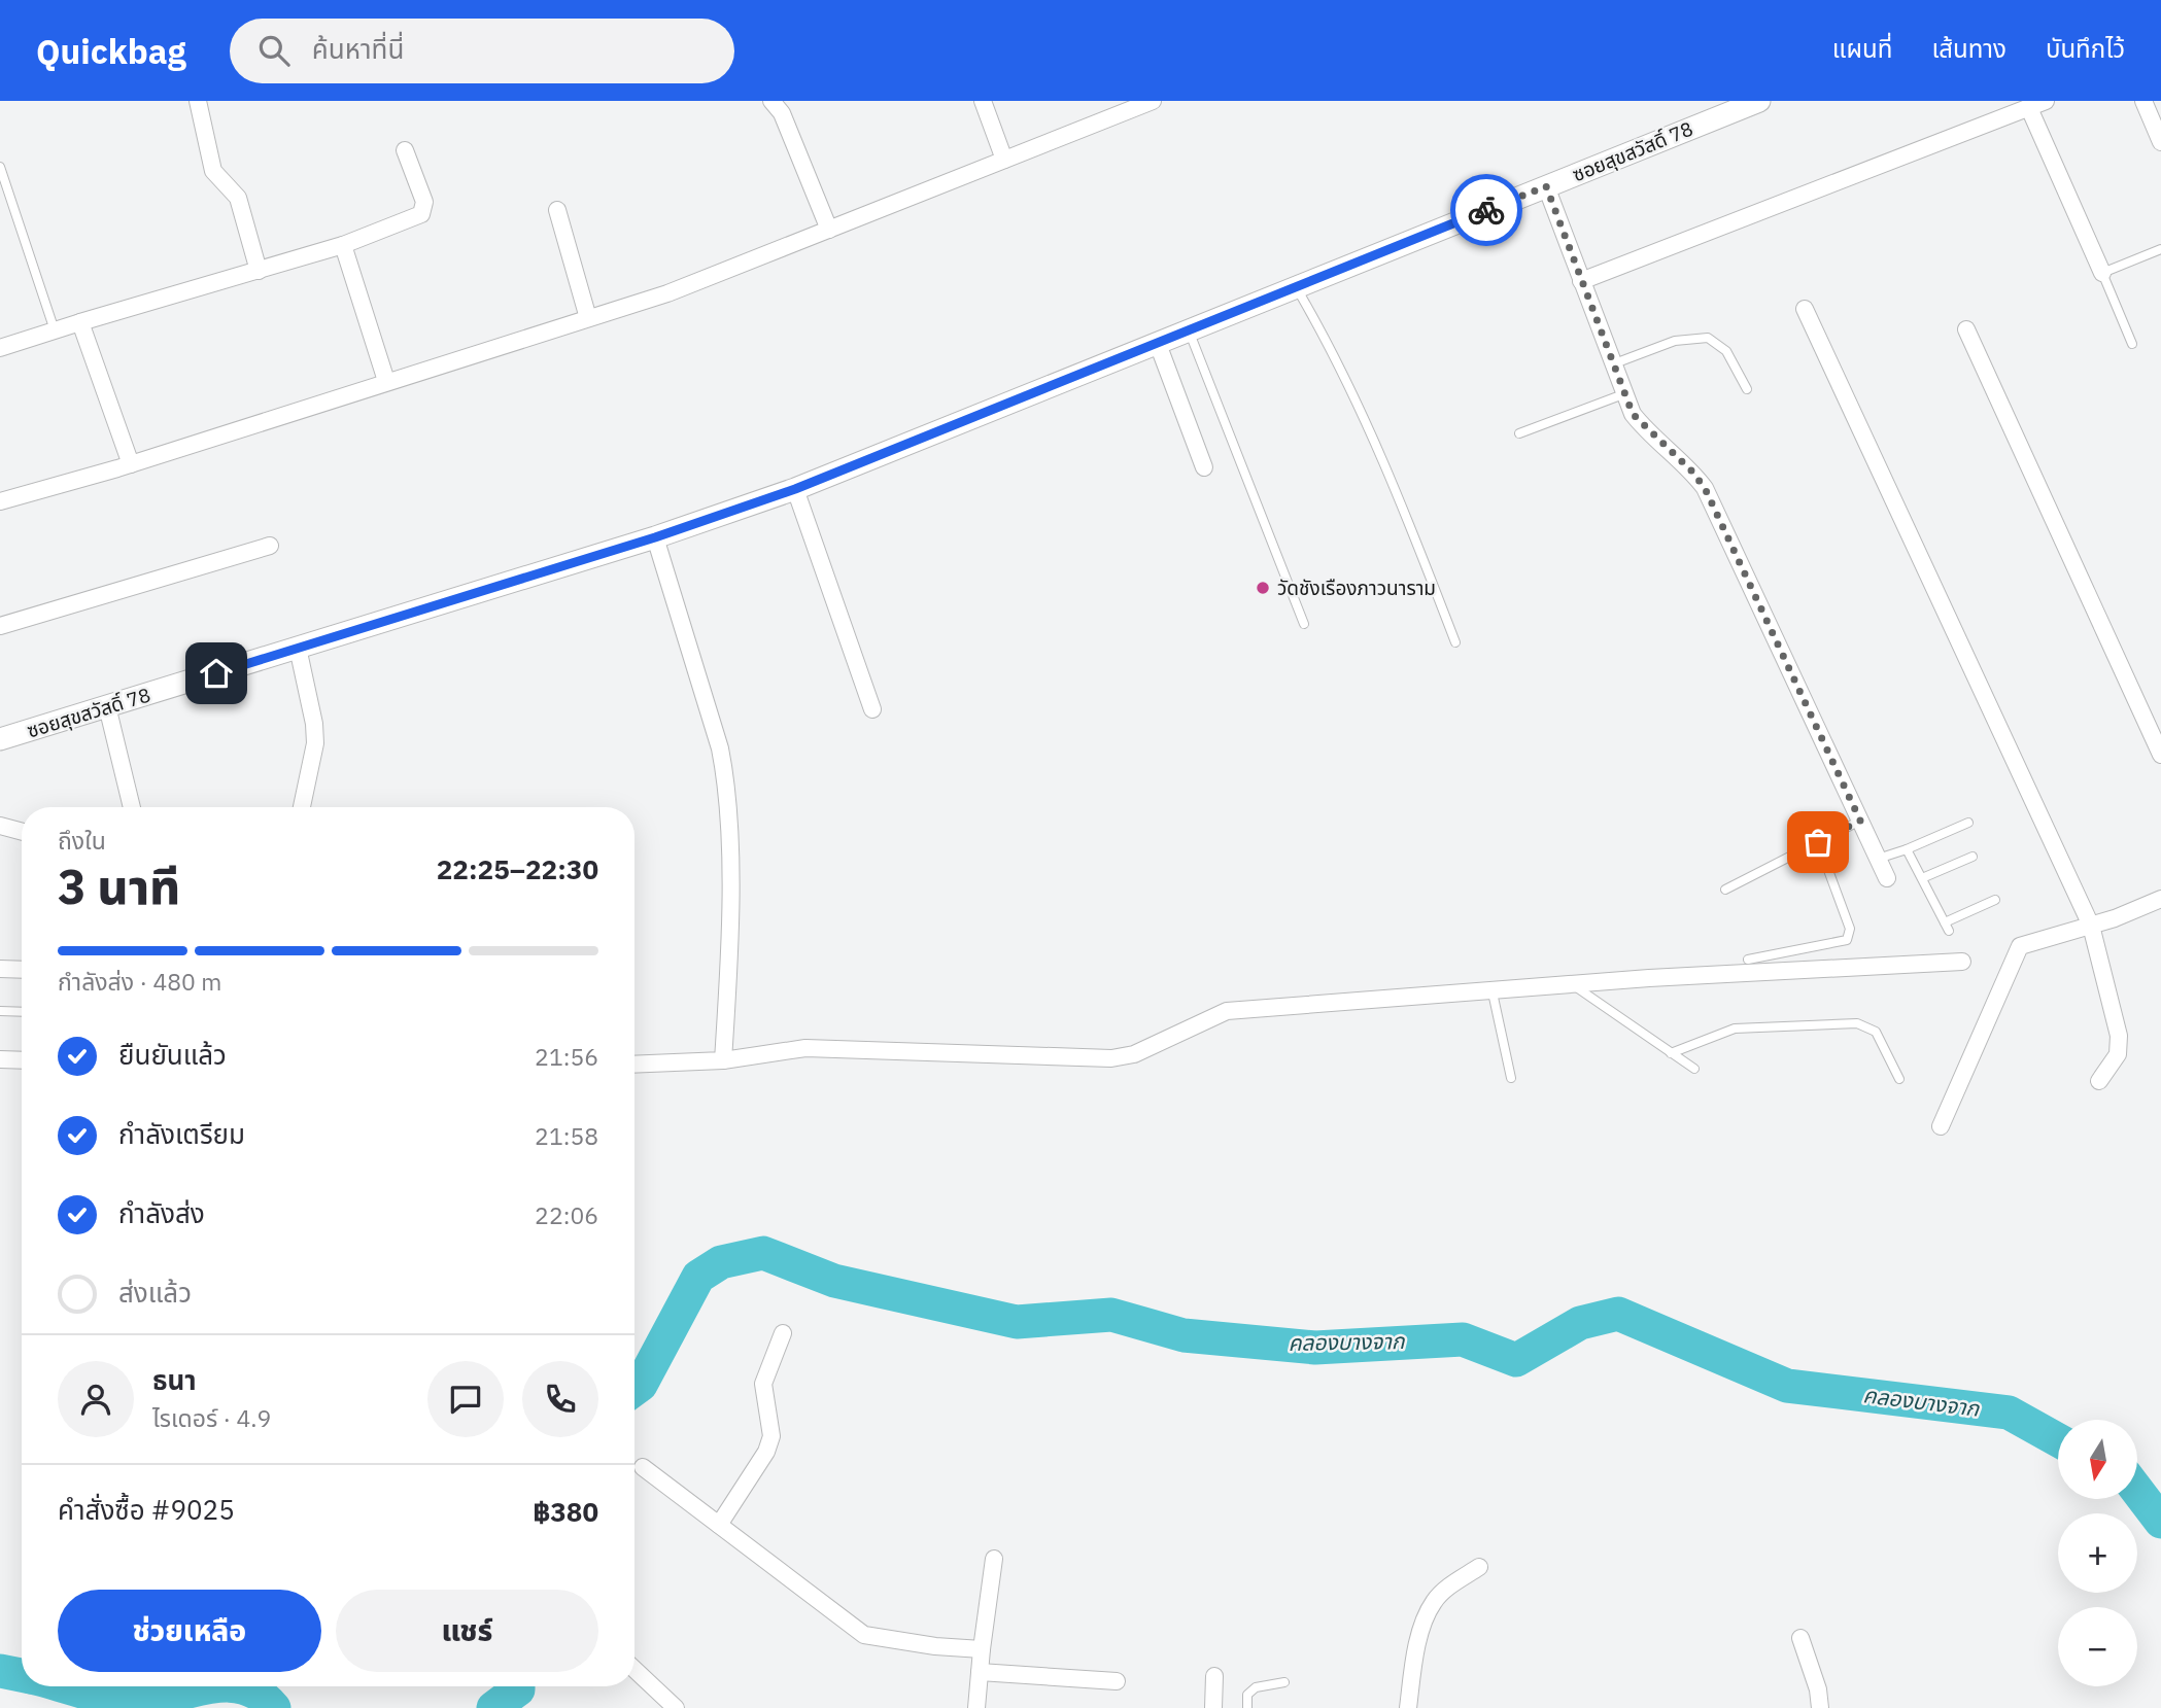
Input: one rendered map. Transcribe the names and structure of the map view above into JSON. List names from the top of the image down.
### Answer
{
  "streets": {
    "street": ["ซอยสุขสวัสดิ์ 78"]
  },
  "water": ["คลองบางจาก"],
  "places": ["วัดชังเรืองภาวนาราม"],
  "north": "bottom",
  "page": {
    "header": "Quickbag",
    "search": "ค้นหาที่นี่",
    "nav": ["แผนที่", "เส้นทาง", "บันทึกไว้"],
    "heading": ["3 นาที", "ถึงใน", "22:25–22:30"],
    "panel": [
      "ธนา",
      "ไรเดอร์ · 4.9",
      "คำสั่งซื้อ #9025",
      "฿380"
    ],
    "bar": "กำลังส่ง · 480 m",
    "list": [
      ["ยืนยันแล้ว", "21:56"],
      ["กำลังเตรียม", "21:58"],
      ["กำลังส่ง", "22:06"],
      "ส่งแล้ว"
    ],
    "map_buttons": ["+", "−"],
    "buttons": ["ช่วยเหลือ", "แชร์"]
  }
}
